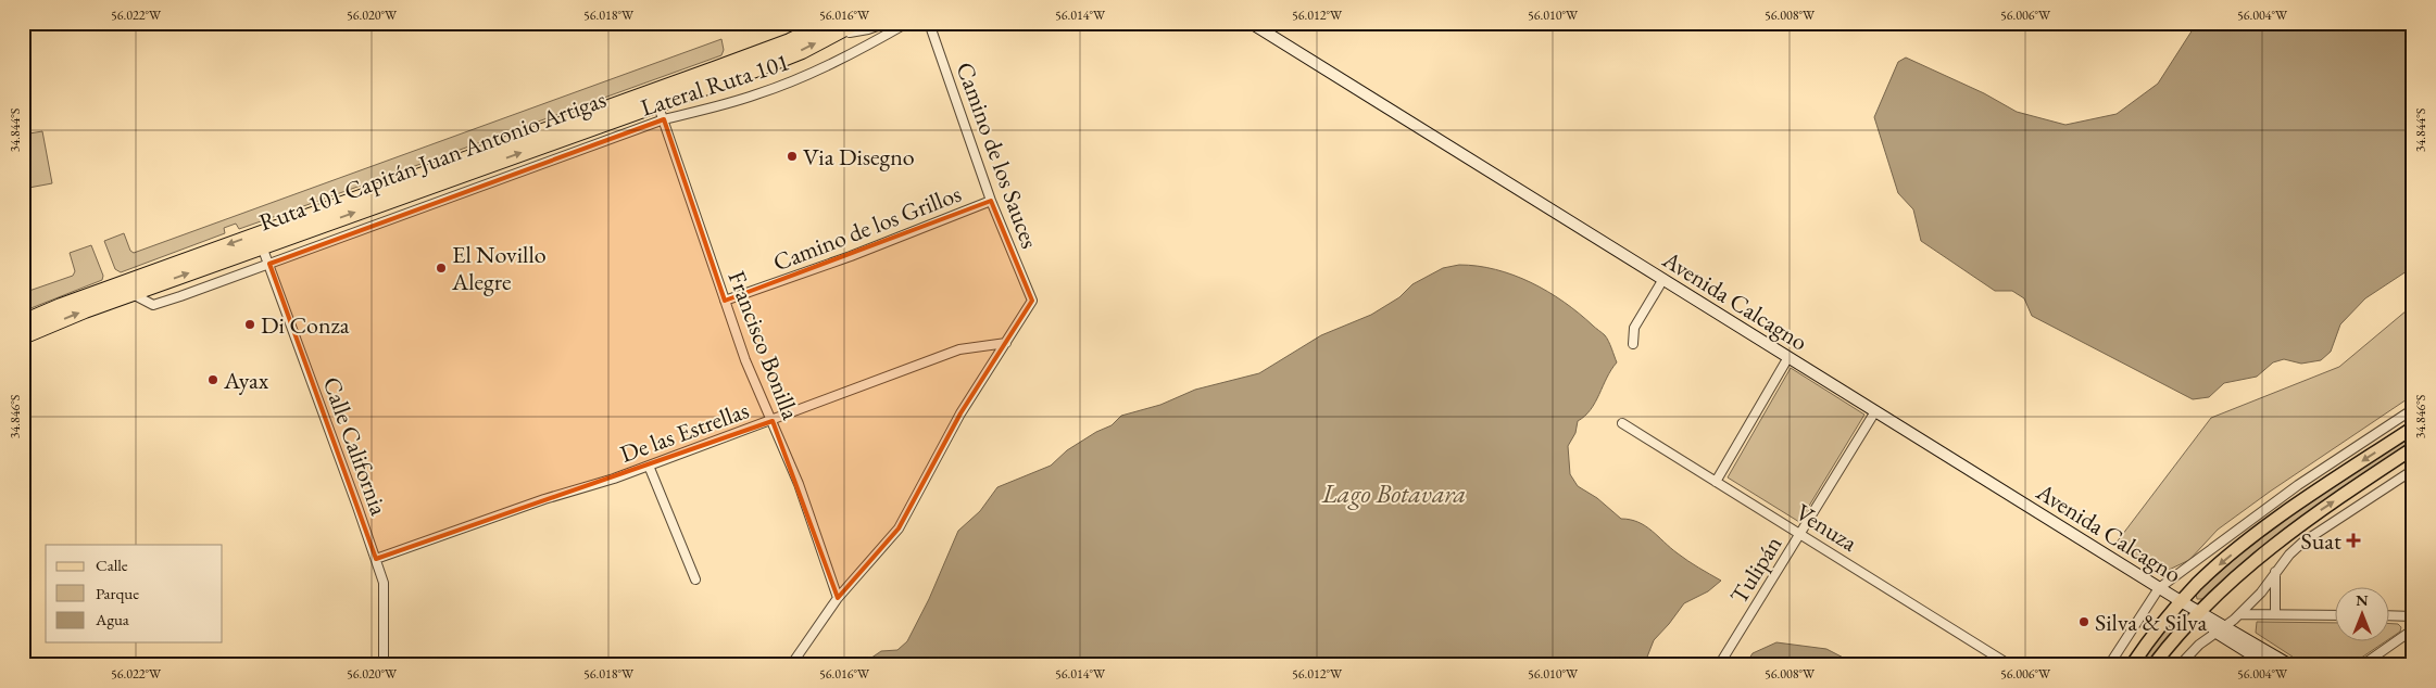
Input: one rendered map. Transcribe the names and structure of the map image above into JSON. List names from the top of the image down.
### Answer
{
  "streets": {
    "highway": ["Ruta 101 Capitán Juan Antonio Artigas"],
    "street": [
      "Lateral Ruta 101",
      "Camino de los Sauces",
      "Camino de los Grillos",
      "Avenida Calcagno",
      "Francisco Bonilla",
      "De las Estrellas",
      "Calle California",
      "Venuza",
      "Tulipán"
    ]
  },
  "crossings": [
    ["Lateral Ruta 101", "Ruta 101 Capitán Juan Antonio Artigas"],
    ["Lateral Ruta 101", "Francisco Bonilla"],
    ["Lateral Ruta 101", "Calle California"],
    ["Camino de los Sauces", "Camino de los Grillos"],
    ["Camino de los Sauces", "De las Estrellas"],
    ["Ruta 101 Capitán Juan Antonio Artigas", "Francisco Bonilla"],
    ["Ruta 101 Capitán Juan Antonio Artigas", "Calle California"],
    ["Camino de los Grillos", "Francisco Bonilla"],
    ["Avenida Calcagno", "Tulipán"],
    ["Francisco Bonilla", "De las Estrellas"],
    ["De las Estrellas", "Calle California"],
    ["Venuza", "Tulipán"]
  ],
  "water": ["Lago Botavara"],
  "places": {
    "other": [
      "Via Disegno",
      "El Novillo Alegre",
      "Di Conza",
      "Ayax",
      "Silva & Silva"
    ],
    "health": ["Suat"]
  },
  "legend": ["Calle", "Parque", "Agua"],
  "north": "top",
  "coordinates": [
    "56.022°W",
    "56.020°W",
    "56.018°W",
    "56.016°W",
    "56.014°W",
    "56.012°W",
    "56.010°W",
    "56.008°W",
    "56.006°W",
    "56.004°W",
    "34.844°S",
    "34.846°S"
  ]
}
